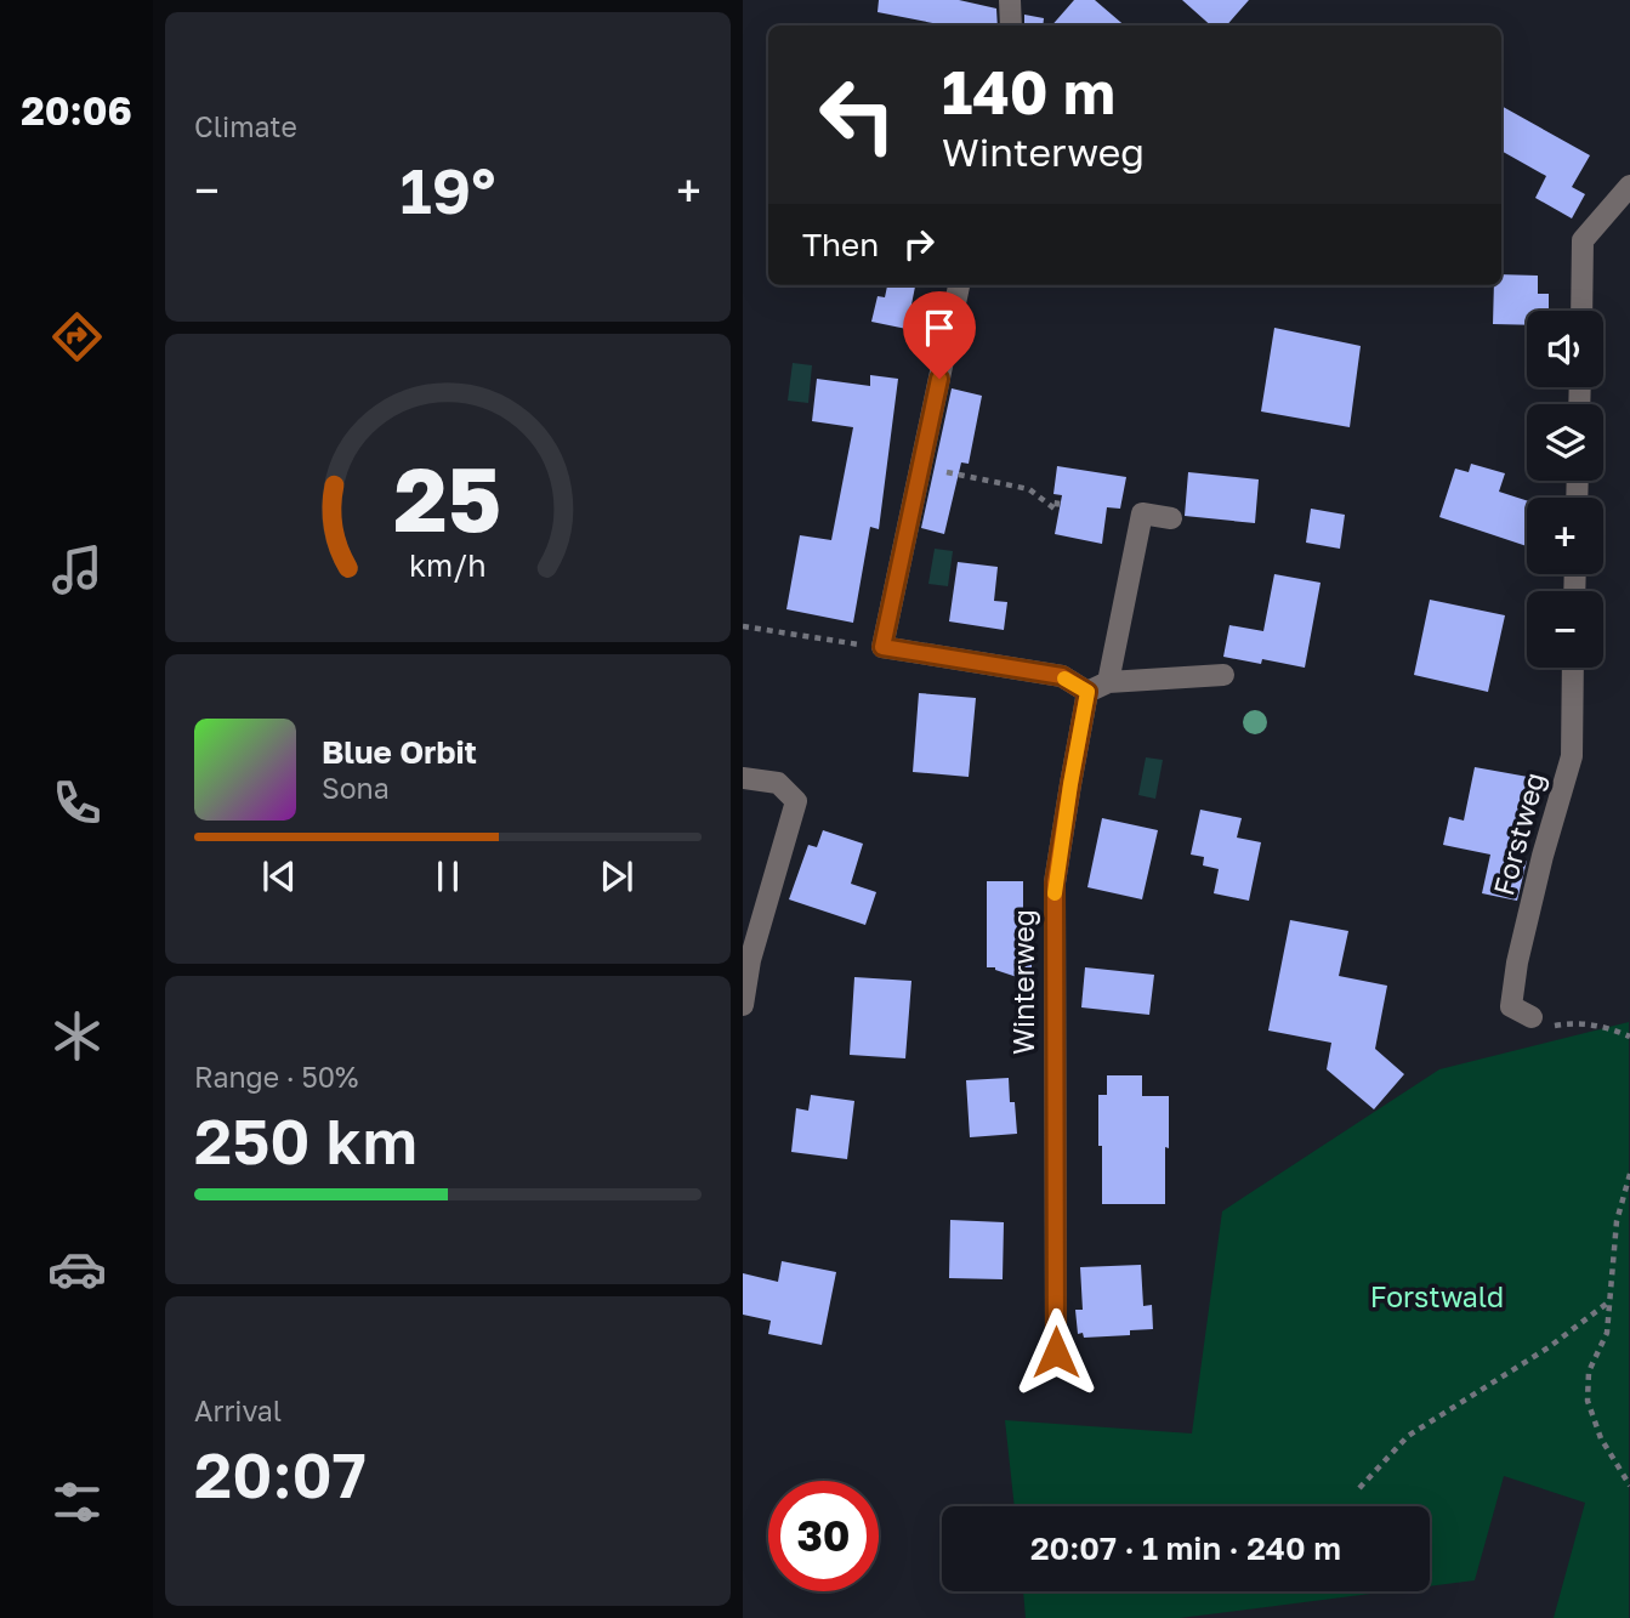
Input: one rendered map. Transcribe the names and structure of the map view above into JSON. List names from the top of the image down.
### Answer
{
  "streets": {
    "street": ["Forstweg", "Winterweg"]
  },
  "parks": ["Forstwald"],
  "page": {
    "tabs": "20:06",
    "tile": [
      "Climate",
      ["Range · 50%", "250 km"],
      ["Arrival", "20:07"]
    ],
    "turn": ["140 m", "Winterweg"],
    "heat": ["−", "19°", "+"],
    "then": "Then",
    "map_buttons": ["+", "−"],
    "song": ["Blue Orbit", "Sona"],
    "limit": "30",
    "trip": "20:07 · 1 min · 240 m",
    "gauge": ["25", "km/h"]
  }
}
